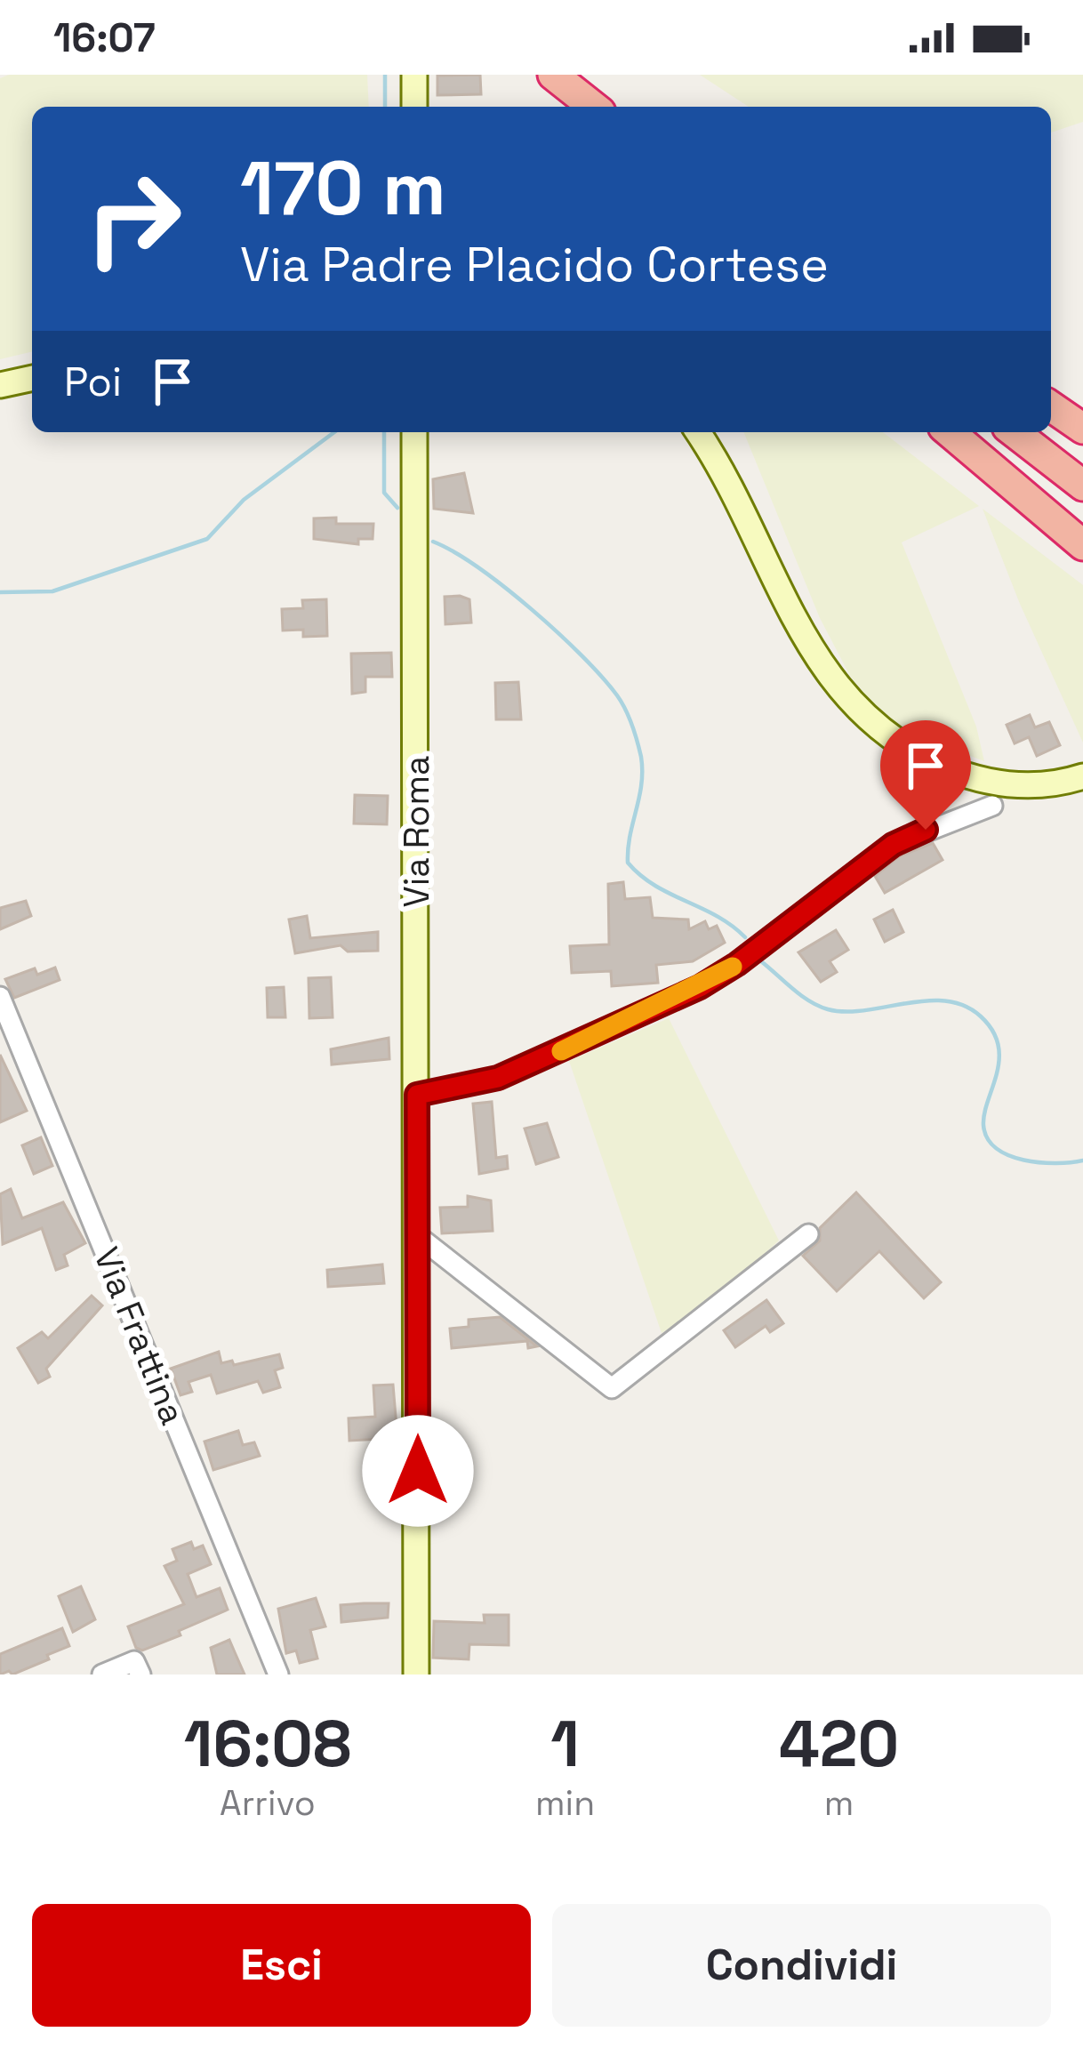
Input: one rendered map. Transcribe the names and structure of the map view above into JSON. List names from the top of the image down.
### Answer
{
  "streets": {
    "main road": ["Via Roma"],
    "street": ["Via Frattina"]
  },
  "page": {
    "status": "16:07",
    "turn": ["170 m", "Via Padre Placido Cortese"],
    "then": "Poi",
    "eta": [
      "16:08",
      "Arrivo",
      "1",
      "min",
      "420",
      "m"
    ],
    "buttons": ["Esci", "Condividi"]
  }
}
